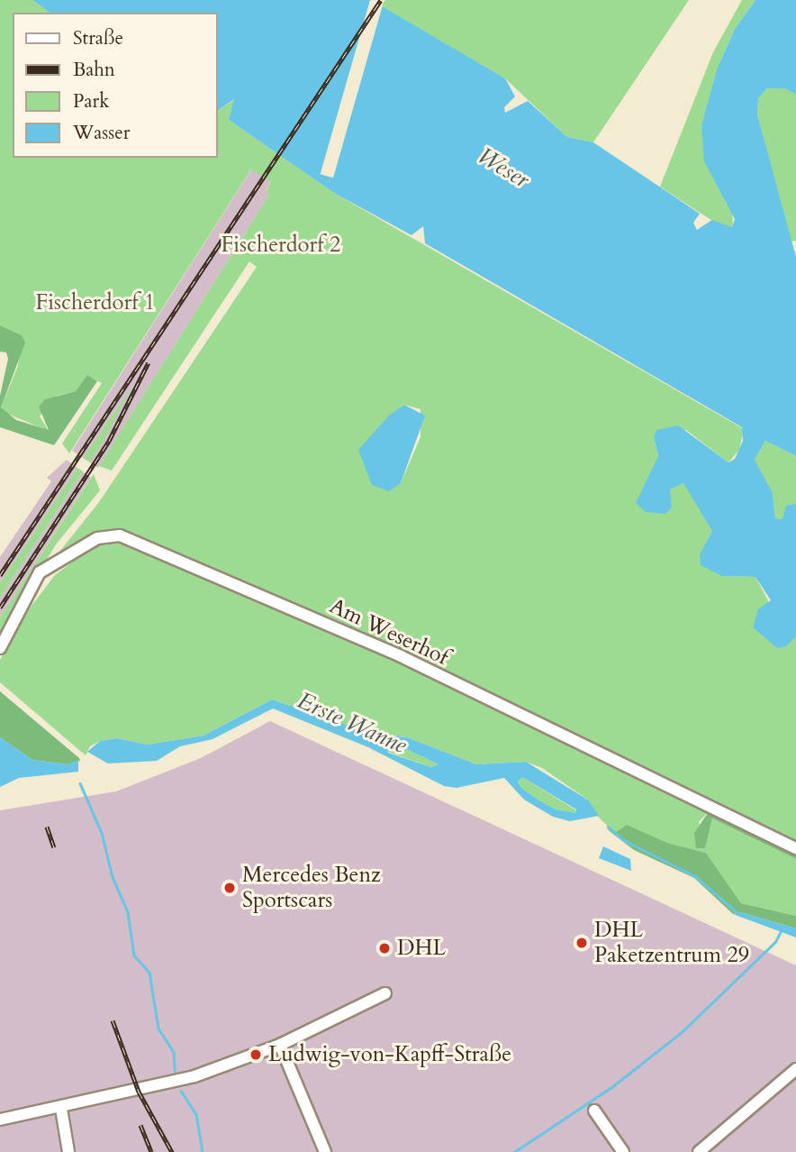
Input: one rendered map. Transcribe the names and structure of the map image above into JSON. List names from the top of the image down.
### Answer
{
  "streets": {
    "street": ["Am Weserhof"]
  },
  "water": ["Weser", "Erste Wanne"],
  "parks": ["Fischerdorf 2", "Fischerdorf 1"],
  "places": [
    "Mercedes Benz Sportscars",
    "DHL Paketzentrum 29",
    "DHL",
    "Ludwig-von-Kapff-Straße"
  ],
  "legend": [
    "Straße",
    "Bahn",
    "Park",
    "Wasser"
  ]
}
